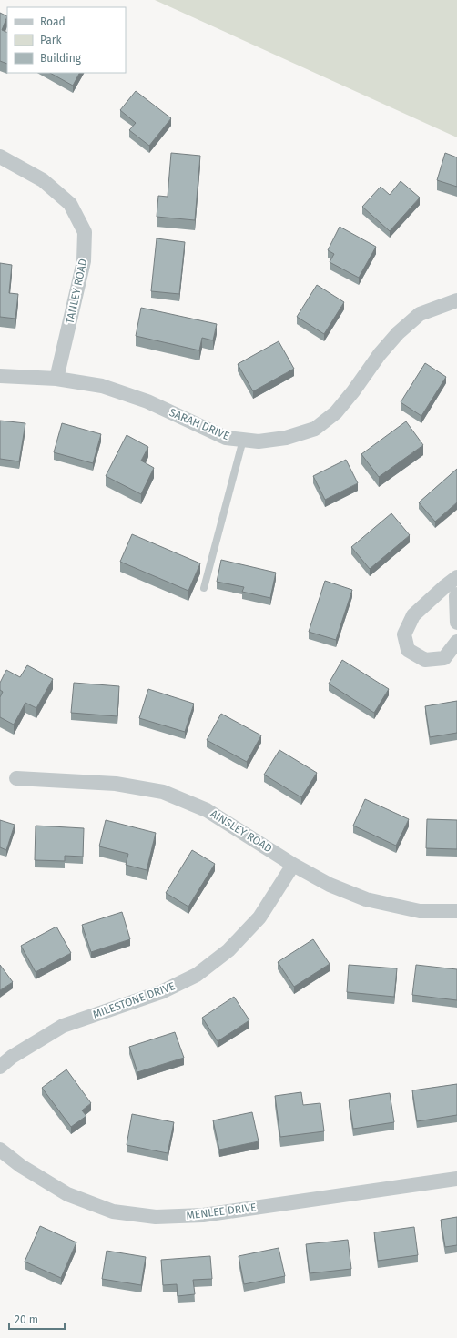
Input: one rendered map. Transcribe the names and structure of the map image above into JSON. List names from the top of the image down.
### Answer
{
  "streets": {
    "street": [
      "TANLEY ROAD",
      "SARAH DRIVE",
      "AINSLEY ROAD",
      "MILESTONE DRIVE",
      "MENLEE DRIVE"
    ]
  },
  "crossings": [
    ["TANLEY ROAD", "SARAH DRIVE"],
    ["AINSLEY ROAD", "MILESTONE DRIVE"]
  ],
  "legend": ["Road", "Park", "Building"],
  "scale_bar": "20 m"
}
